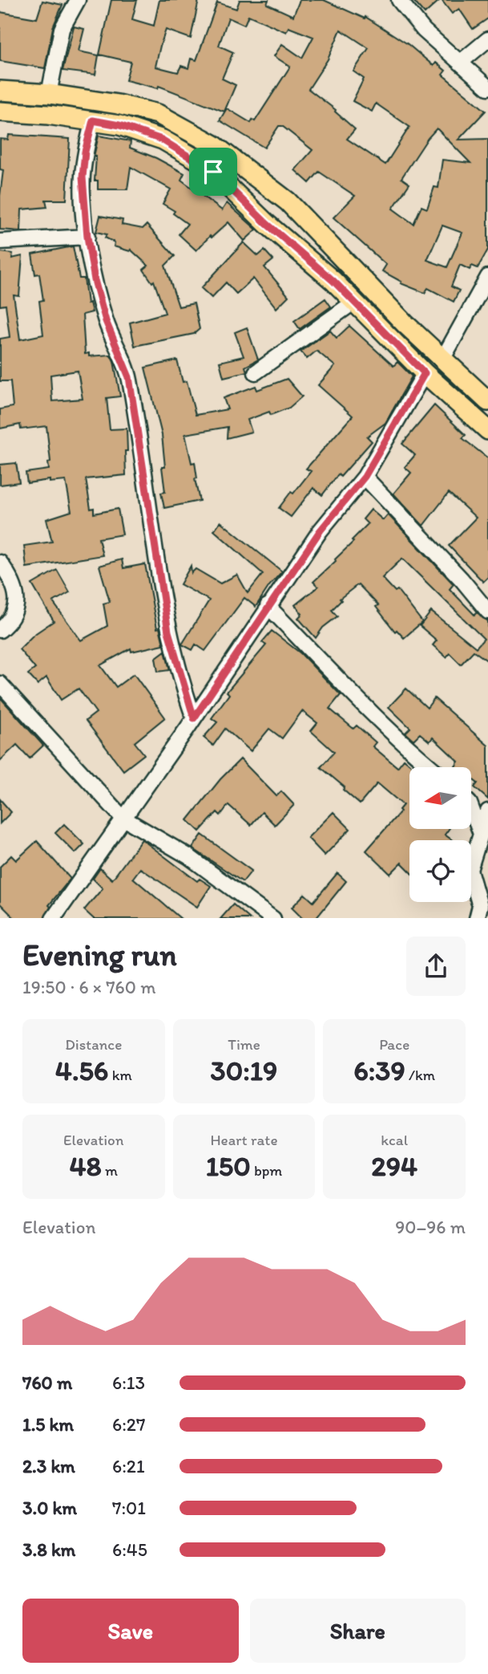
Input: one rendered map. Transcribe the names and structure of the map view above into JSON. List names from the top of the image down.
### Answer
{
  "north": "left",
  "page": {
    "heading": ["Evening run", "19:50 · 6 × 760 m"],
    "stats": [
      ["Distance", "4.56 km"],
      ["Time", "30:19"],
      ["Pace", "6:39 /km"],
      ["Elevation", "48 m"],
      ["Heart rate", "150 bpm"],
      ["kcal", "294"]
    ],
    "chart": ["Elevation", "90–96 m"],
    "list": [
      {
        "name": "760 m",
        "note": "6:13"
      },
      {
        "name": "1.5 km",
        "note": "6:27"
      },
      {
        "name": "2.3 km",
        "note": "6:21"
      },
      {
        "name": "3.0 km",
        "note": "7:01"
      },
      {
        "name": "3.8 km",
        "note": "6:45"
      }
    ],
    "buttons": ["Save", "Share"]
  }
}
